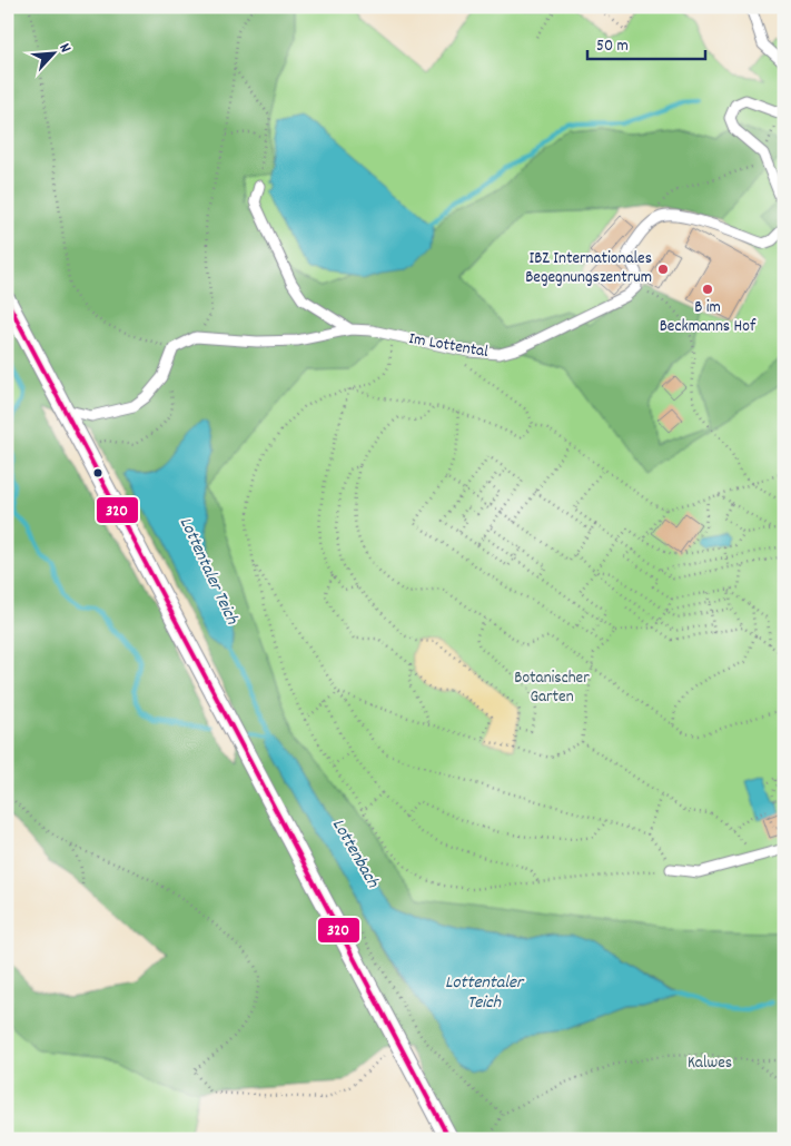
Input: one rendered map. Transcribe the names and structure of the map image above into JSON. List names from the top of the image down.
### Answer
{
  "streets": {
    "lane": ["Im Lottental"]
  },
  "water": ["Lottentaler Teich", "Lottenbach"],
  "parks": ["Botanischer Garten", "Kalwes"],
  "places": ["IBZ Internationales Begegnungszentrum", "B im Beckmanns Hof"],
  "lines": ["transit line 320"],
  "scale_bar": "50 m",
  "north": "top right"
}
